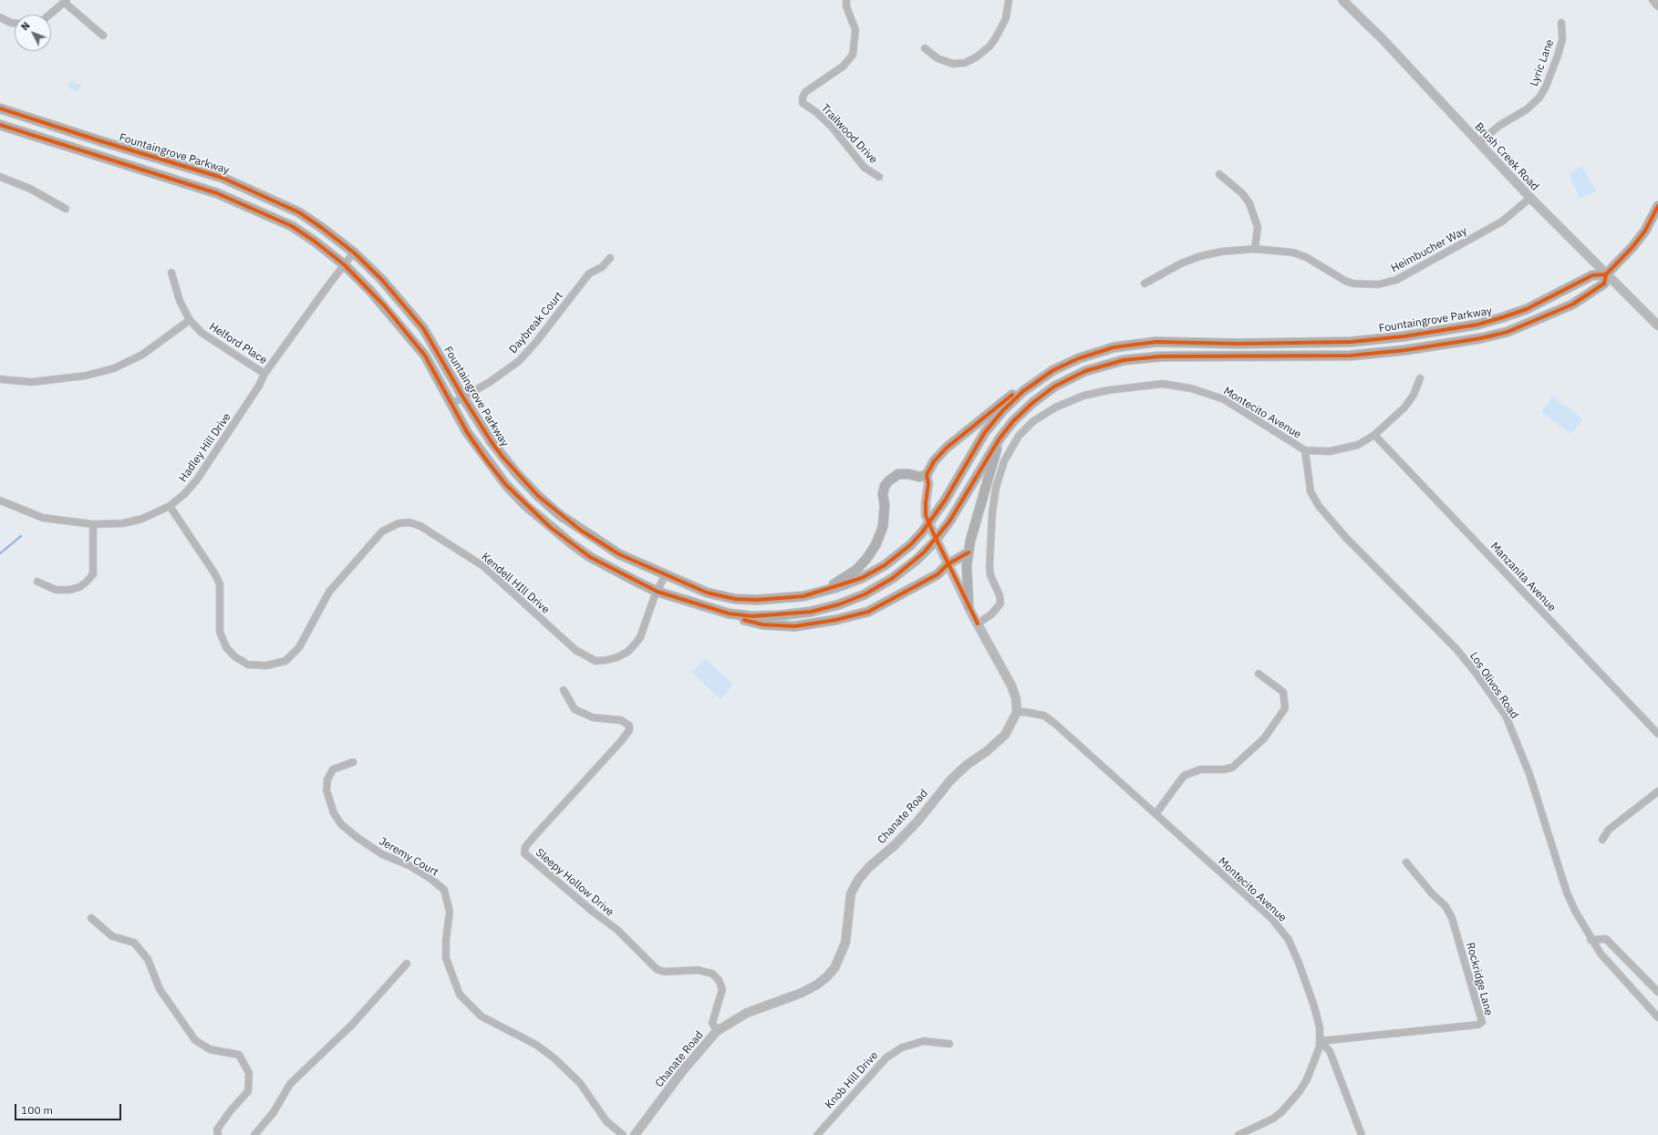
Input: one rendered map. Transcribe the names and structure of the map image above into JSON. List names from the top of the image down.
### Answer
{
  "streets": {
    "main road": ["Fountaingrove Parkway"],
    "street": [
      "Lyric Lane",
      "Trailwood Drive",
      "Brush Creek Road",
      "Heimbucher Way",
      "Daybreak Court",
      "Helford Place",
      "Montecito Avenue",
      "Hadley Hill Drive",
      "Manzanita Avenue",
      "Kendell HIll Drive",
      "Los Olivos Road",
      "Chanate Road",
      "Jeremy Court",
      "Sleepy Hollow Drive",
      "Rockridge Lane",
      "Knob Hill Drive"
    ]
  },
  "crossings": [
    ["Lyric Lane", "Brush Creek Road"],
    ["Fountaingrove Parkway", "Brush Creek Road"],
    ["Fountaingrove Parkway", "Daybreak Court"],
    ["Fountaingrove Parkway", "Hadley Hill Drive"],
    ["Fountaingrove Parkway", "Kendell HIll Drive"],
    ["Brush Creek Road", "Heimbucher Way"],
    ["Helford Place", "Hadley Hill Drive"],
    ["Montecito Avenue", "Manzanita Avenue"],
    ["Montecito Avenue", "Los Olivos Road"],
    ["Montecito Avenue", "Chanate Road"],
    ["Montecito Avenue", "Rockridge Lane"],
    ["Hadley Hill Drive", "Kendell HIll Drive"],
    ["Chanate Road", "Sleepy Hollow Drive"]
  ],
  "scale_bar": "100 m",
  "north": "top left"
}
